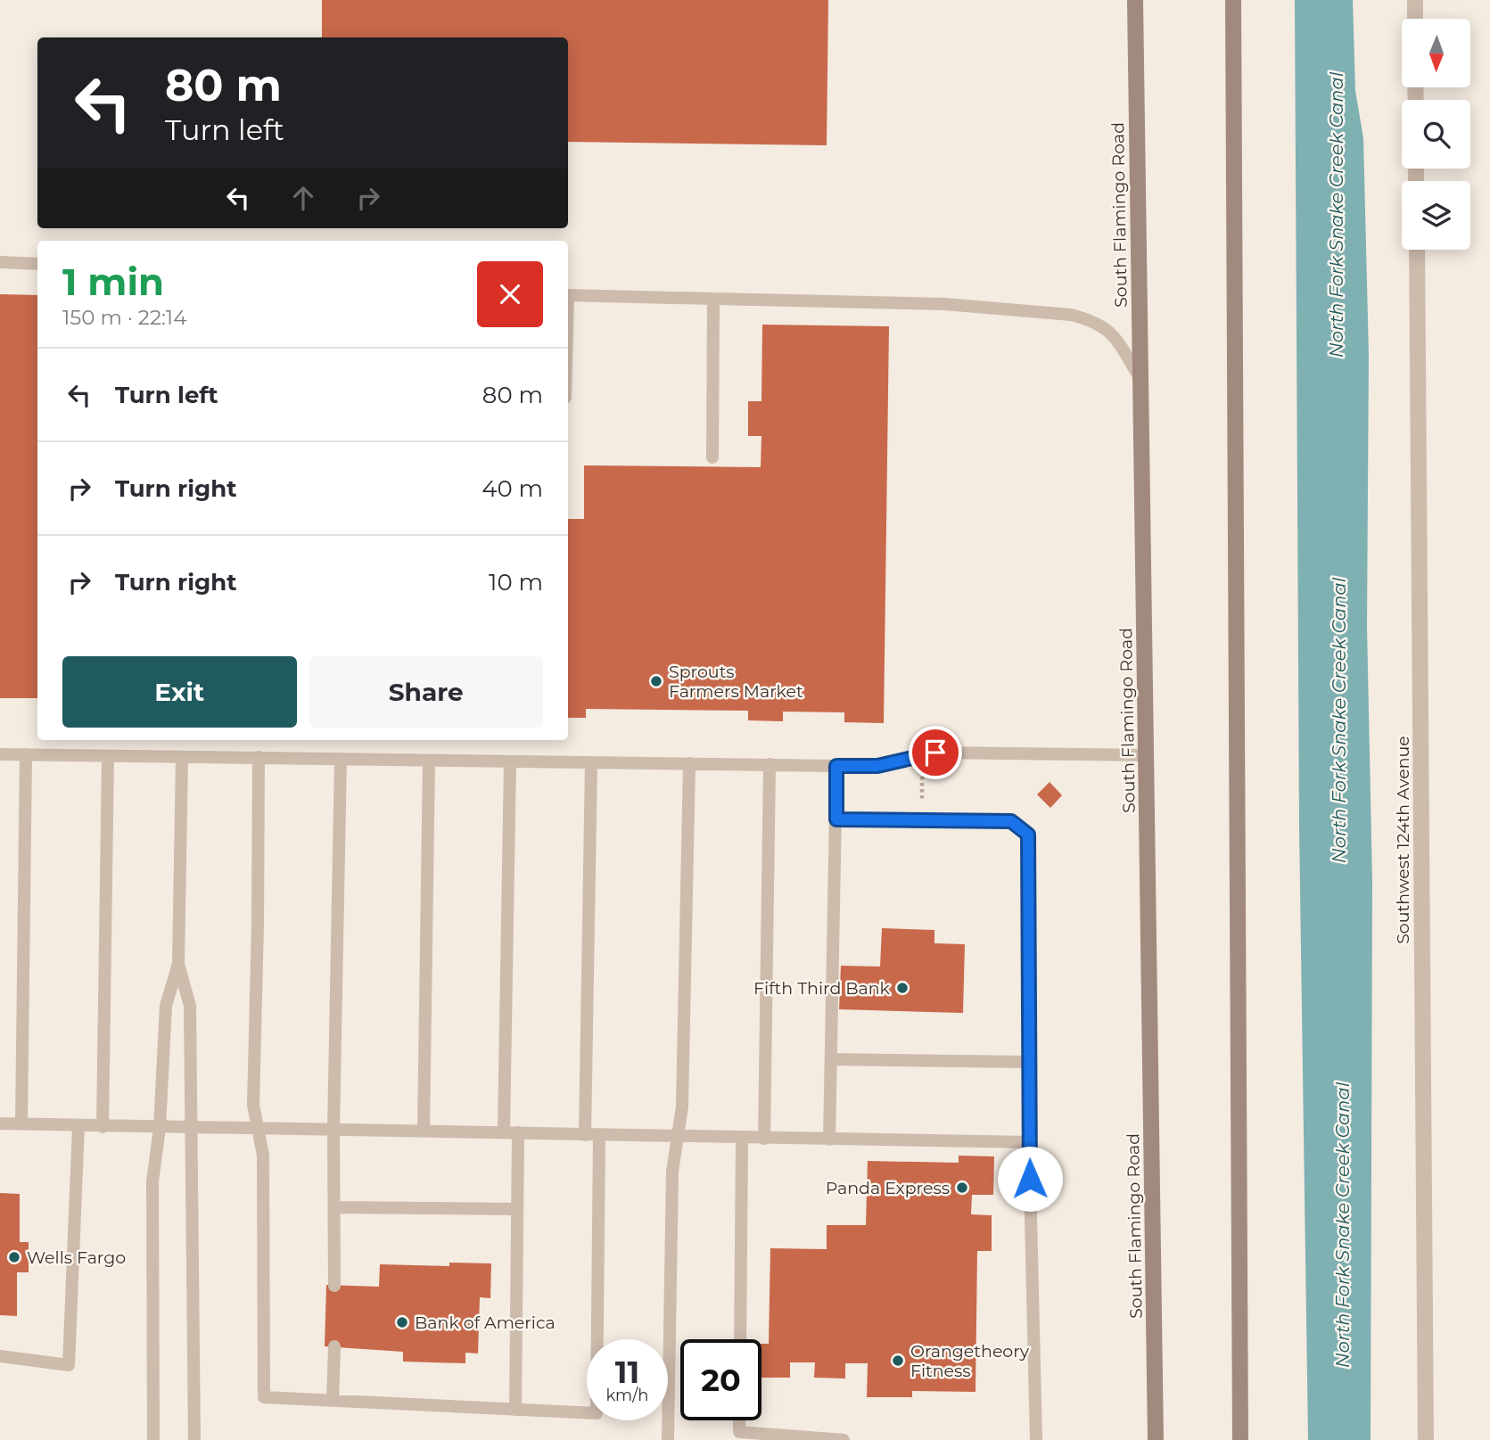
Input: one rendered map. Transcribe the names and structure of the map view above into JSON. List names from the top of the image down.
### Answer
{
  "streets": {
    "main road": ["South Flamingo Road"],
    "street": ["Southwest 124th Avenue"]
  },
  "water": ["North Fork Snake Creek Canal"],
  "places": [
    "Sprouts Farmers Market",
    "Fifth Third Bank",
    "Panda Express",
    "Wells Fargo",
    "Bank of America",
    "Orangetheory Fitness"
  ],
  "north": "bottom",
  "page": {
    "turn": ["80 m", "Turn left"],
    "heading": ["1 min", "150 m · 22:14"],
    "list": [
      {
        "name": "Turn left",
        "value": "80 m"
      },
      {
        "name": "Turn right",
        "value": "40 m"
      },
      {
        "name": "Turn right",
        "value": "10 m"
      }
    ],
    "buttons": ["Exit", "Share"],
    "speed": "11 km/h",
    "limit": "20"
  }
}
